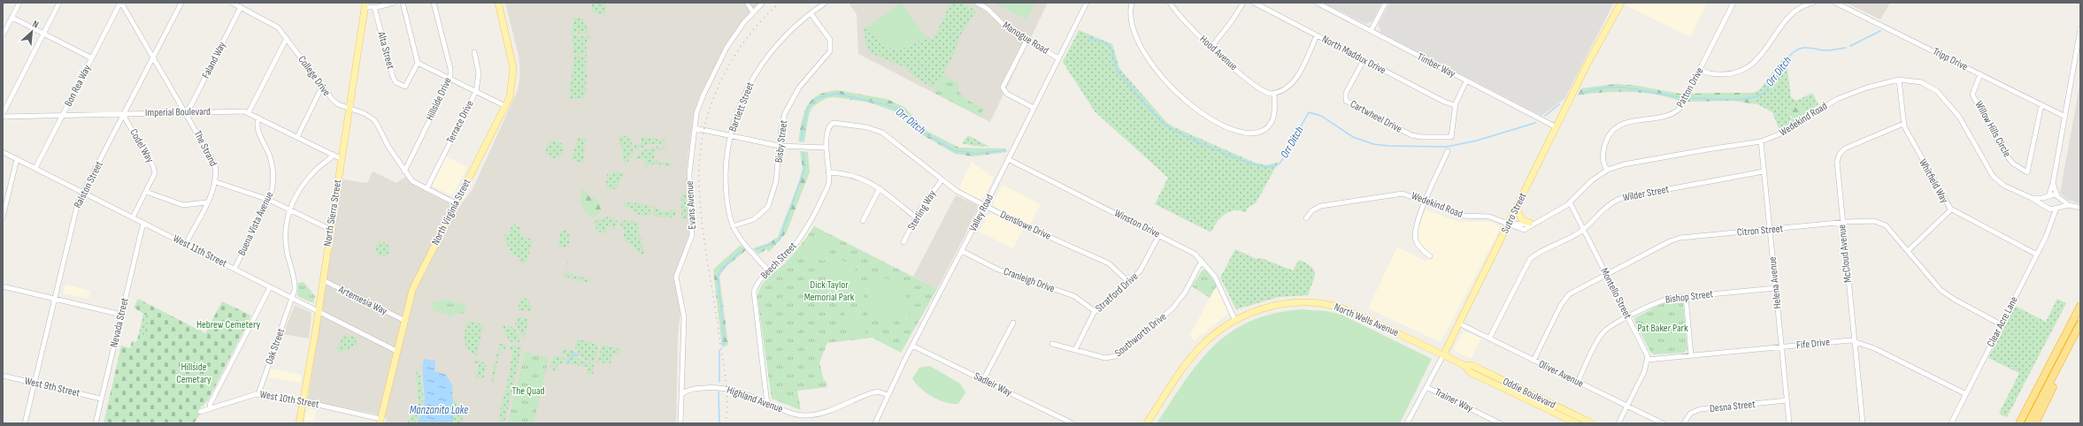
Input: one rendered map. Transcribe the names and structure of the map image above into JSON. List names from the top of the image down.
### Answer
{
  "streets": {
    "main road": [
      "North Virginia Street",
      "North Sierra Street",
      "Sutro Street",
      "North Wells Avenue",
      "Oddie Boulevard"
    ],
    "street": [
      "Manogue Road",
      "Alta Street",
      "Hood Avenue",
      "North Maddux Drive",
      "Tripp Drive",
      "Faland Way",
      "Timber Way",
      "College Drive",
      "Bon Rea Way",
      "Patton Drive",
      "Hillside Drive",
      "Bartlett Street",
      "Imperial Boulevard",
      "Cartwheel Drive",
      "Wedekind Road",
      "Terrace Drive",
      "Willow Hills Circle",
      "Bisby Street",
      "Codel Way",
      "The Strand",
      "Whitfield Way",
      "Ralston Street",
      "Wilder Street",
      "Evans Avenue",
      "Sterling Way",
      "Valley Road",
      "Buena Vista Avenue",
      "Winston Drive",
      "Denslowe Drive",
      "Citron Street",
      "West 11th Street",
      "McCloud Avenue",
      "Beech Street",
      "Cranleigh Drive",
      "Helena Avenue",
      "Stratford Drive",
      "Montello Street",
      "Bishop Street",
      "Artemesia Way",
      "Clear Acre Lane",
      "Nevada Street",
      "Southworth Drive",
      "Fife Drive",
      "Oak Street",
      "Oliver Avenue",
      "Sadleir Way",
      "West 9th Street",
      "West 10th Street",
      "Highland Avenue",
      "Trainer Way",
      "Desna Street"
    ]
  },
  "crossings": [
    ["Manogue Road", "Valley Road"],
    ["North Maddux Drive", "Cartwheel Drive"],
    ["Tripp Drive", "Willow Hills Circle"],
    ["Faland Way", "College Drive"],
    ["Faland Way", "Imperial Boulevard"],
    ["Faland Way", "The Strand"],
    ["Timber Way", "Sutro Street"],
    ["College Drive", "Hillside Drive"],
    ["College Drive", "Terrace Drive"],
    ["College Drive", "North Virginia Street"],
    ["College Drive", "North Sierra Street"],
    ["Bon Rea Way", "Imperial Boulevard"],
    ["Bon Rea Way", "The Strand"],
    ["Bon Rea Way", "West 11th Street"],
    ["Patton Drive", "Wedekind Road"],
    ["Bartlett Street", "Bisby Street"],
    ["Bartlett Street", "Beech Street"],
    ["Imperial Boulevard", "Codel Way"],
    ["Imperial Boulevard", "The Strand"],
    ["Imperial Boulevard", "Ralston Street"],
    ["Imperial Boulevard", "North Sierra Street"],
    ["Imperial Boulevard", "Buena Vista Avenue"],
    ["Imperial Boulevard", "Oak Street"],
    ["Wedekind Road", "Whitfield Way"],
    ["Wedekind Road", "Sutro Street"],
    ["Wedekind Road", "Helena Avenue"],
    ["Wedekind Road", "Montello Street"],
    ["Wedekind Road", "Clear Acre Lane"],
    ["Codel Way", "Ralston Street"],
    ["Codel Way", "West 11th Street"],
    ["The Strand", "Ralston Street"],
    ["The Strand", "West 11th Street"],
    ["Whitfield Way", "McCloud Avenue"],
    ["Whitfield Way", "Clear Acre Lane"],
    ["Ralston Street", "West 11th Street"],
    ["Ralston Street", "West 9th Street"],
    ["Wilder Street", "Helena Avenue"],
    ["Wilder Street", "Montello Street"],
    ["Wilder Street", "Oliver Avenue"],
    ["Evans Avenue", "Highland Avenue"],
    ["Sterling Way", "Denslowe Drive"],
    ["North Virginia Street", "West 11th Street"],
    ["North Virginia Street", "Artemesia Way"],
    ["North Virginia Street", "West 10th Street"],
    ["North Sierra Street", "West 11th Street"],
    ["North Sierra Street", "Artemesia Way"],
    ["North Sierra Street", "West 10th Street"],
    ["Valley Road", "Winston Drive"],
    ["Valley Road", "Denslowe Drive"],
    ["Valley Road", "Cranleigh Drive"],
    ["Valley Road", "Sadleir Way"],
    ["Valley Road", "Highland Avenue"],
    ["Sutro Street", "North Wells Avenue"],
    ["Sutro Street", "Oliver Avenue"],
    ["Sutro Street", "Oddie Boulevard"],
    ["Sutro Street", "Trainer Way"],
    ["Buena Vista Avenue", "West 11th Street"],
    ["Winston Drive", "Stratford Drive"],
    ["Winston Drive", "North Wells Avenue"],
    ["Winston Drive", "Southworth Drive"],
    ["Denslowe Drive", "Beech Street"],
    ["Denslowe Drive", "Stratford Drive"],
    ["Citron Street", "McCloud Avenue"],
    ["Citron Street", "Helena Avenue"],
    ["Citron Street", "Montello Street"],
    ["Citron Street", "Clear Acre Lane"],
    ["Citron Street", "Oliver Avenue"],
    ["West 11th Street", "Nevada Street"],
    ["West 11th Street", "Oak Street"],
    ["McCloud Avenue", "Fife Drive"],
    ["Beech Street", "Highland Avenue"],
    ["Cranleigh Drive", "Stratford Drive"],
    ["Helena Avenue", "Bishop Street"],
    ["Helena Avenue", "Fife Drive"],
    ["Helena Avenue", "Desna Street"],
    ["Stratford Drive", "Southworth Drive"],
    ["Montello Street", "Bishop Street"],
    ["Montello Street", "Fife Drive"],
    ["Bishop Street", "Oliver Avenue"],
    ["North Wells Avenue", "Oddie Boulevard"],
    ["Clear Acre Lane", "Fife Drive"],
    ["Nevada Street", "West 9th Street"],
    ["Oak Street", "West 10th Street"]
  ],
  "water": ["Orr Ditch", "Manzanita Lake"],
  "parks": [
    "Dick Taylor Memorial Park",
    "Hebrew Cemetery",
    "Pat Baker Park",
    "Hillside Cemetary",
    "The Quad"
  ],
  "north": "top right"
}
